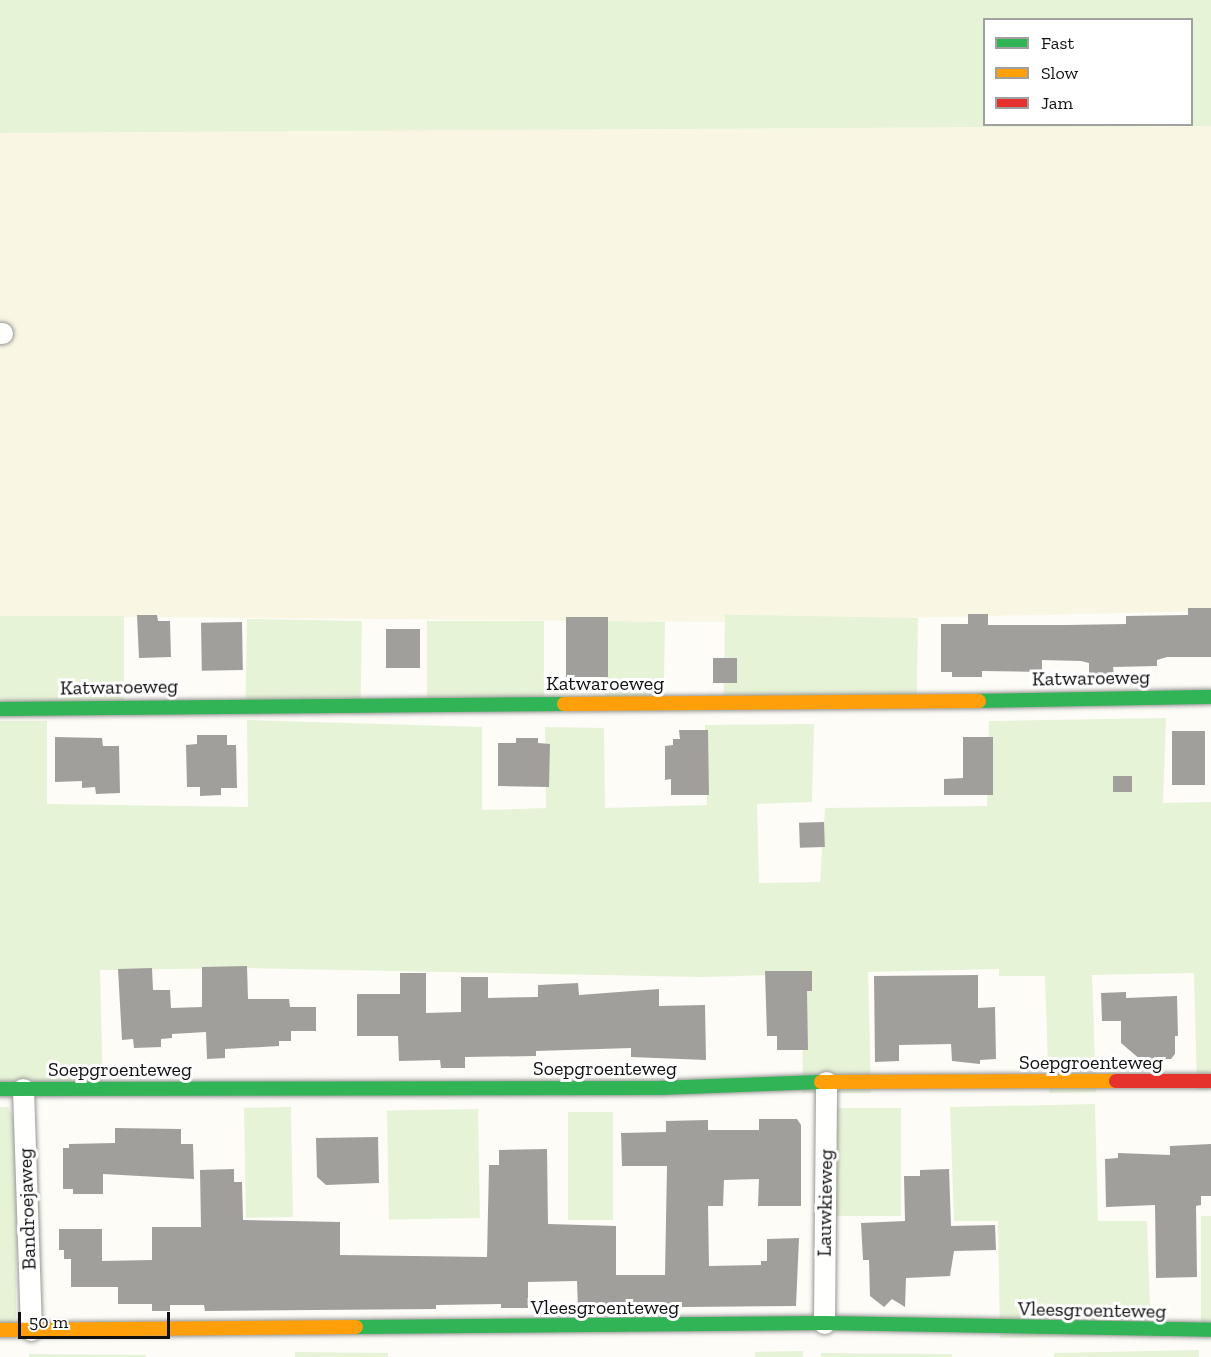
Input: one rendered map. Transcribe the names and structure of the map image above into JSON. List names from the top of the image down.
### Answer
{
  "streets": {
    "street": [
      "Katwaroeweg",
      "Soepgroenteweg",
      "Lauwkieweg",
      "Bandroejaweg",
      "Vleesgroenteweg"
    ]
  },
  "crossings": [
    ["Soepgroenteweg", "Lauwkieweg"],
    ["Soepgroenteweg", "Bandroejaweg"],
    ["Lauwkieweg", "Vleesgroenteweg"],
    ["Bandroejaweg", "Vleesgroenteweg"]
  ],
  "legend": ["Fast", "Slow", "Jam"],
  "scale_bar": "50 m"
}
